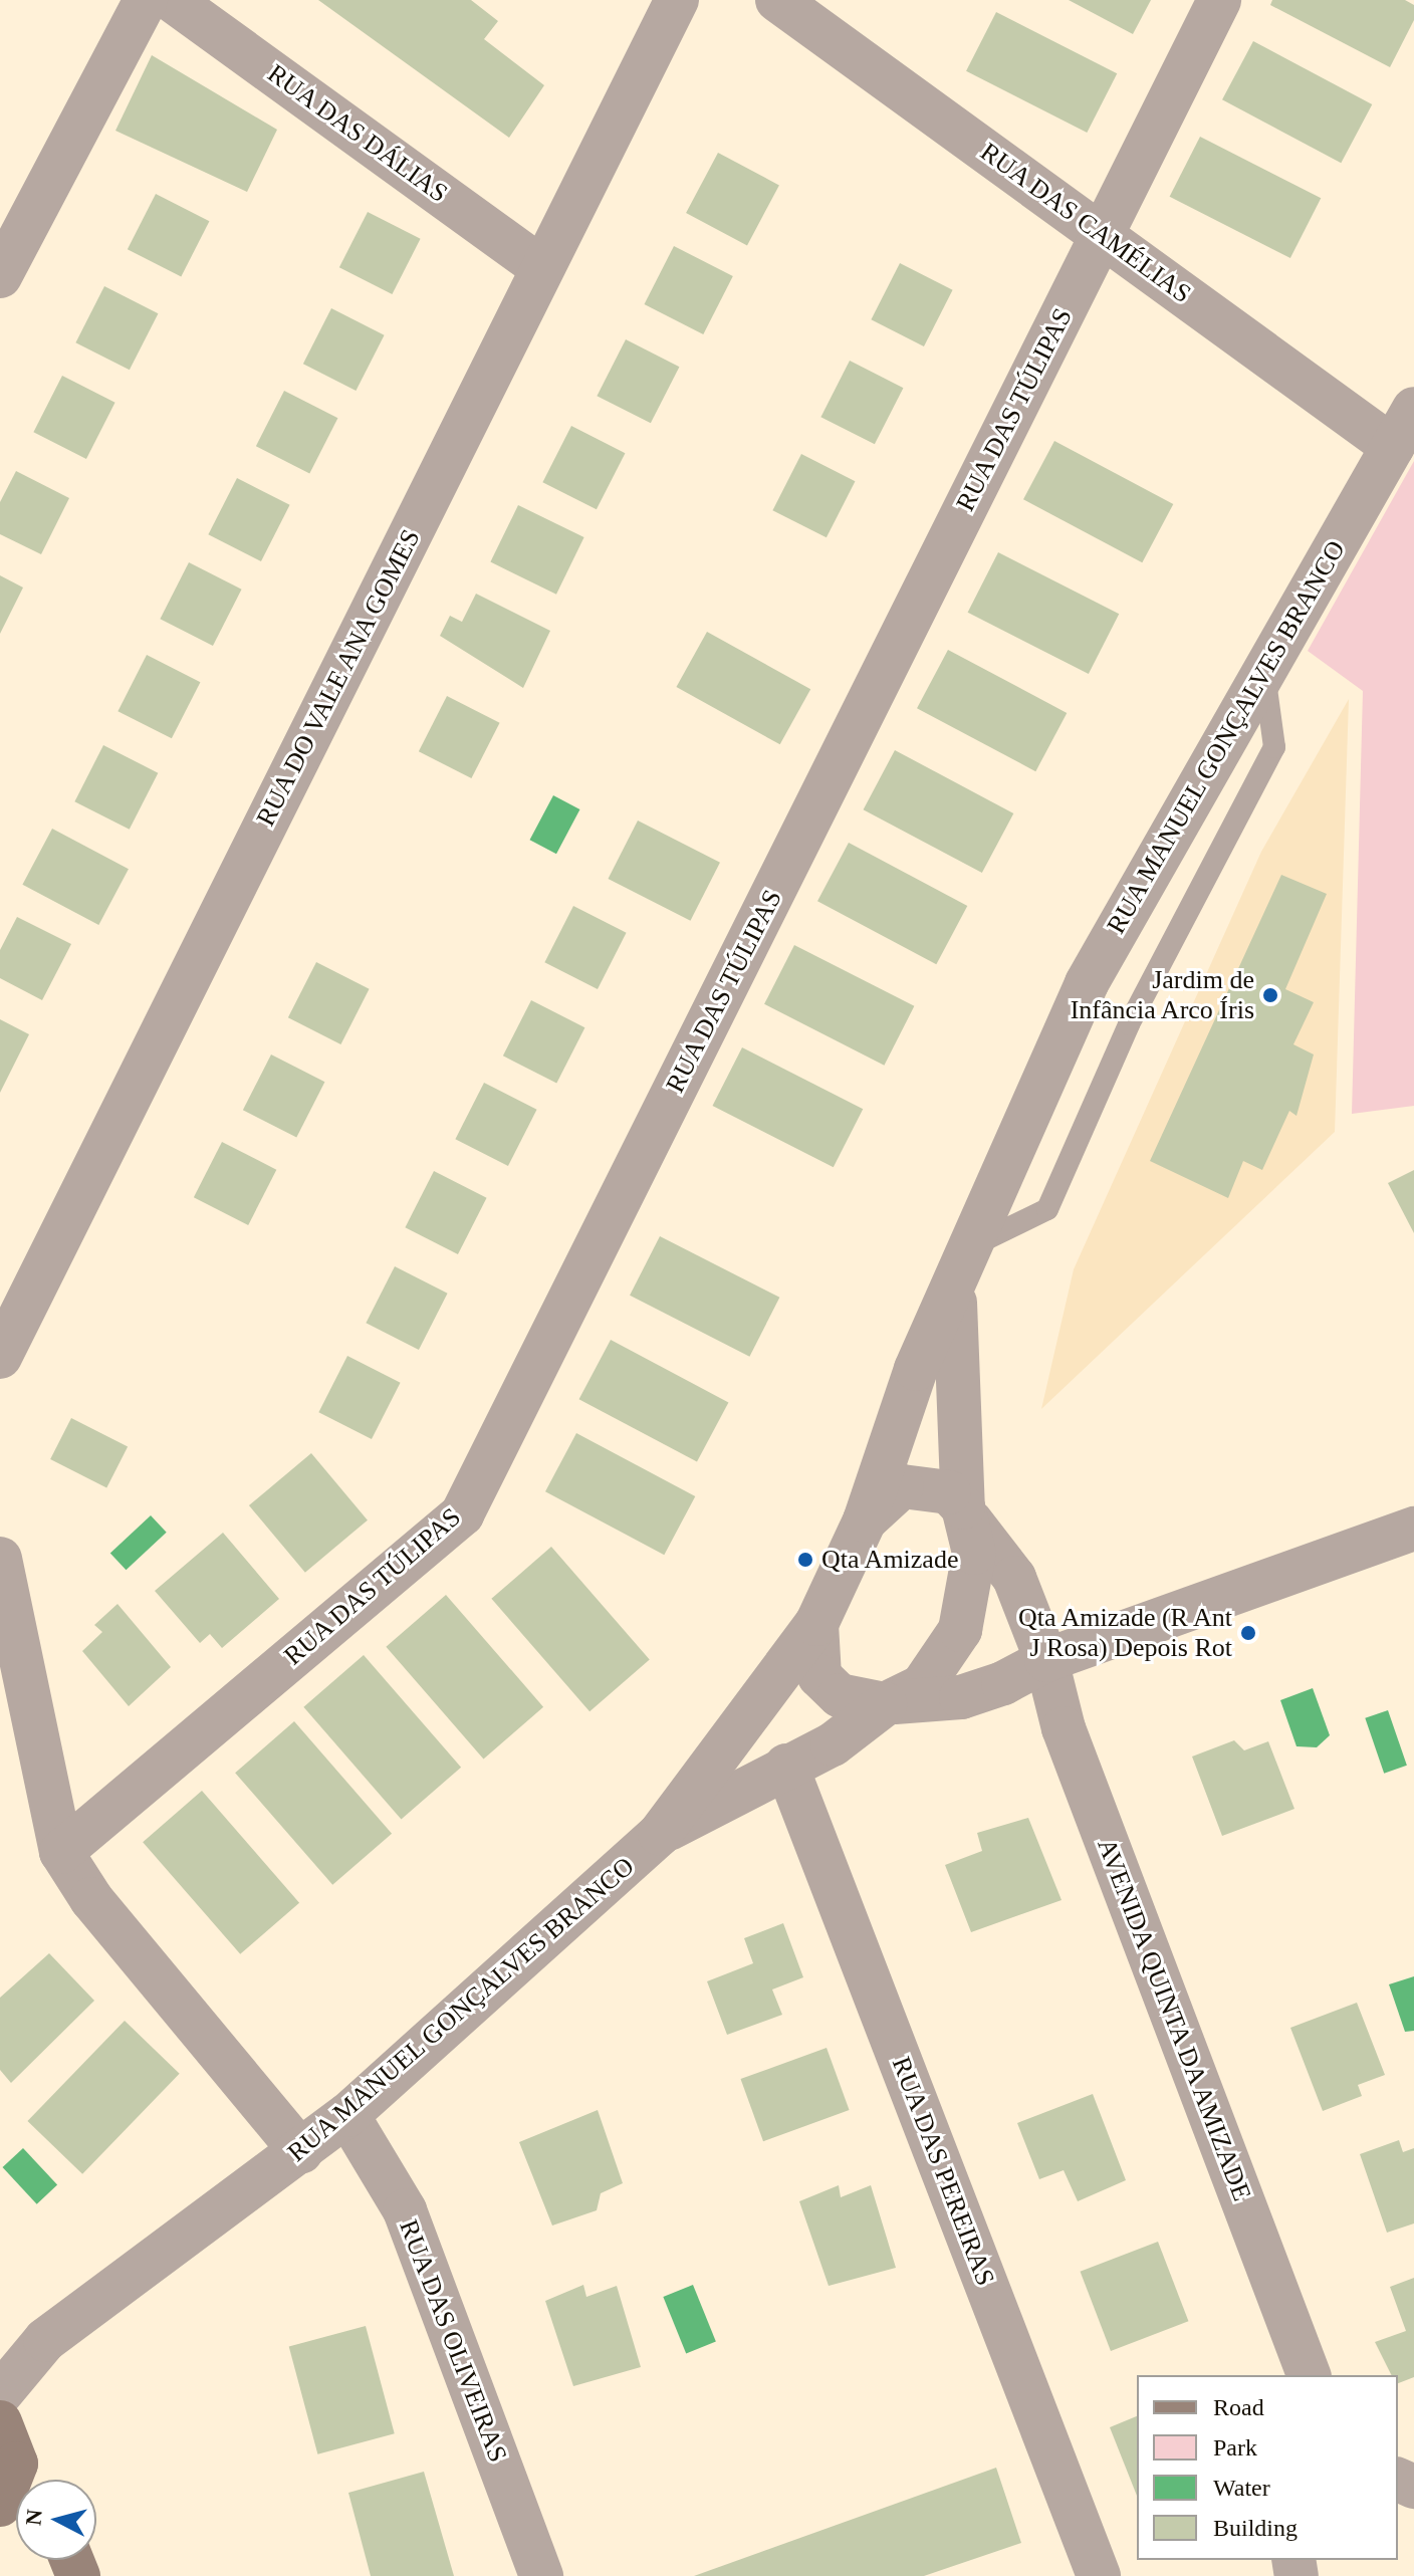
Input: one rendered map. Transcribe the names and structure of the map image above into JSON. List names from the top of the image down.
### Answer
{
  "streets": {
    "street": [
      "RUA DAS DÁLIAS",
      "RUA DAS CAMÉLIAS",
      "RUA DAS TÚLIPAS",
      "RUA DO VALE ANA GOMES",
      "RUA MANUEL GONÇALVES BRANCO",
      "AVENIDA QUINTA DA AMIZADE",
      "RUA DAS PEREIRAS",
      "RUA DAS OLIVEIRAS"
    ]
  },
  "crossings": [
    ["RUA DAS DÁLIAS", "RUA DO VALE ANA GOMES"],
    ["RUA DAS CAMÉLIAS", "RUA DAS TÚLIPAS"],
    ["RUA DAS CAMÉLIAS", "RUA MANUEL GONÇALVES BRANCO"],
    ["RUA MANUEL GONÇALVES BRANCO", "AVENIDA QUINTA DA AMIZADE"],
    ["RUA MANUEL GONÇALVES BRANCO", "RUA DAS PEREIRAS"],
    ["RUA MANUEL GONÇALVES BRANCO", "RUA DAS OLIVEIRAS"]
  ],
  "places": ["Jardim de Infância Arco Íris", "Qta Amizade", "Qta Amizade (R Ant J Rosa) Depois Rot"],
  "legend": [
    "Road",
    "Park",
    "Water",
    "Building"
  ],
  "north": "left"
}
